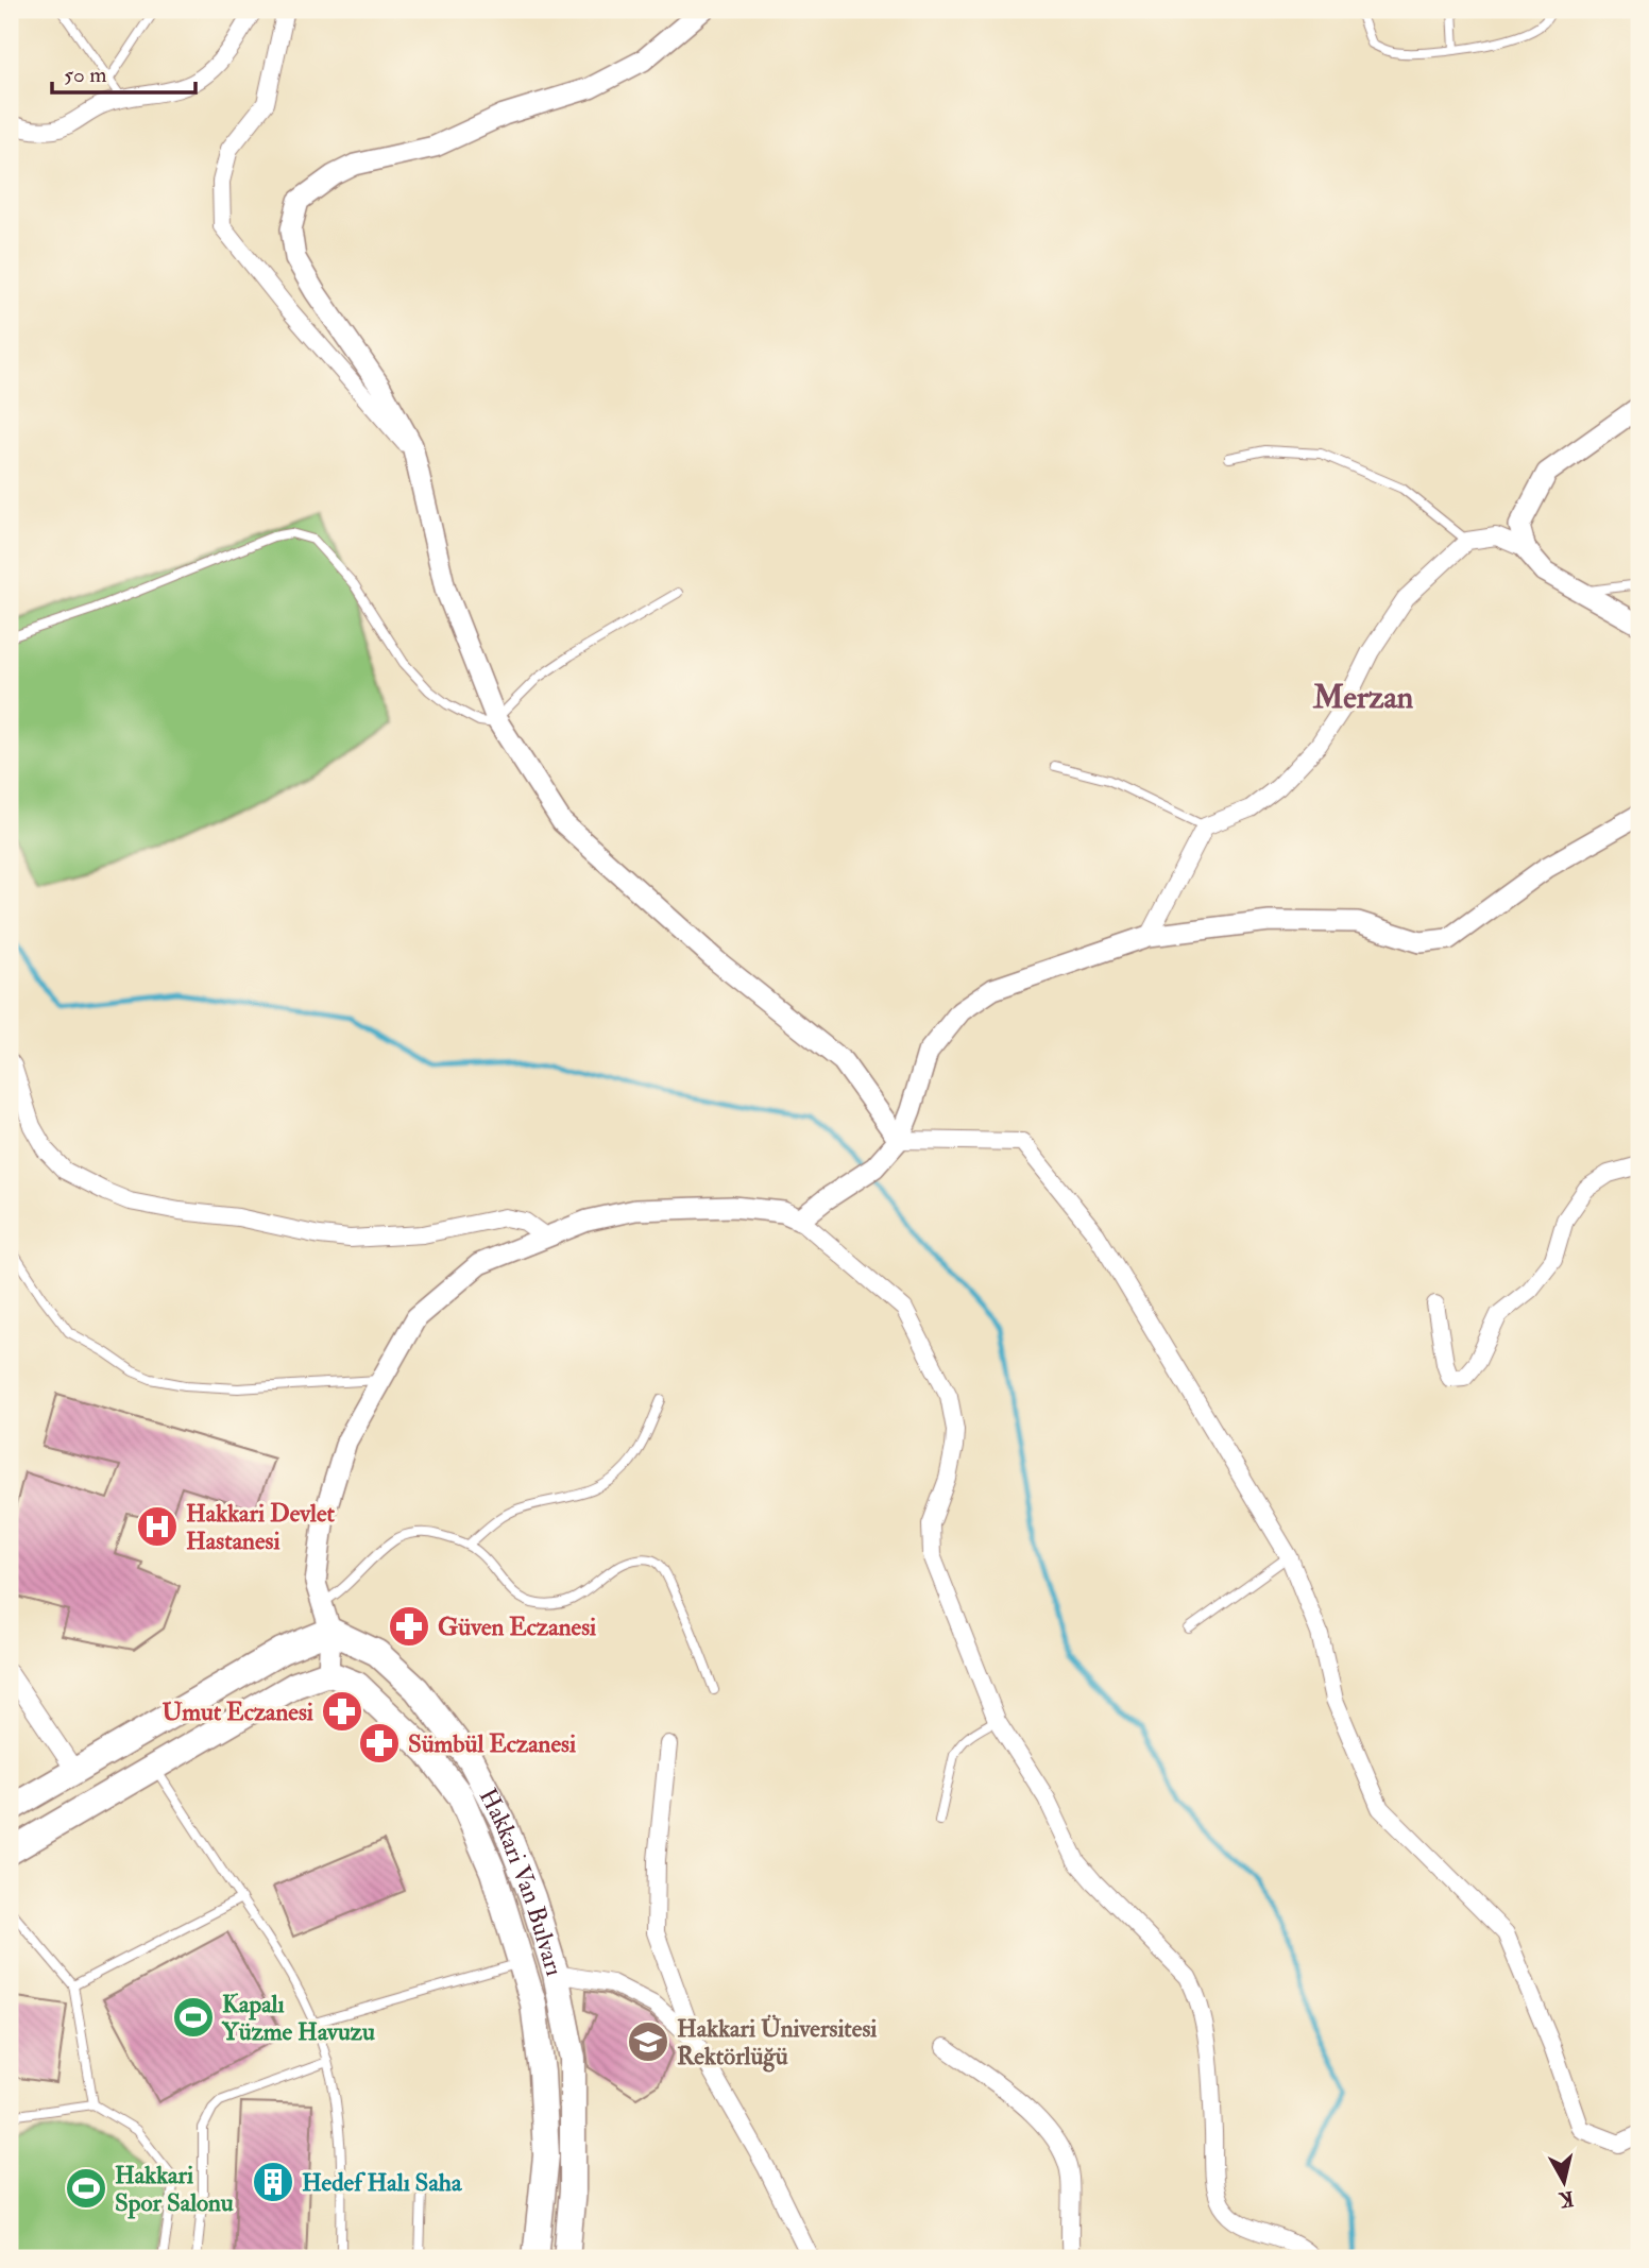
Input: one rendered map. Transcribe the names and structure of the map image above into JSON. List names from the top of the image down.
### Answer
{
  "streets": {
    "main road": ["Hakkari Van Bulvarı"]
  },
  "districts": ["Merzan"],
  "places": {
    "hospital": ["Hakkari Devlet Hastanesi"],
    "pharmacy": ["Güven Eczanesi", "Umut Eczanesi", "Sümbül Eczanesi"],
    "sports": ["Kapalı Yüzme Havuzu", "Hakkari Spor Salonu"],
    "school or university": ["Hakkari Üniversitesi Rektörlüğü"],
    "building": ["Hedef Halı Saha"]
  },
  "scale_bar": "50 m",
  "north": "bottom"
}
